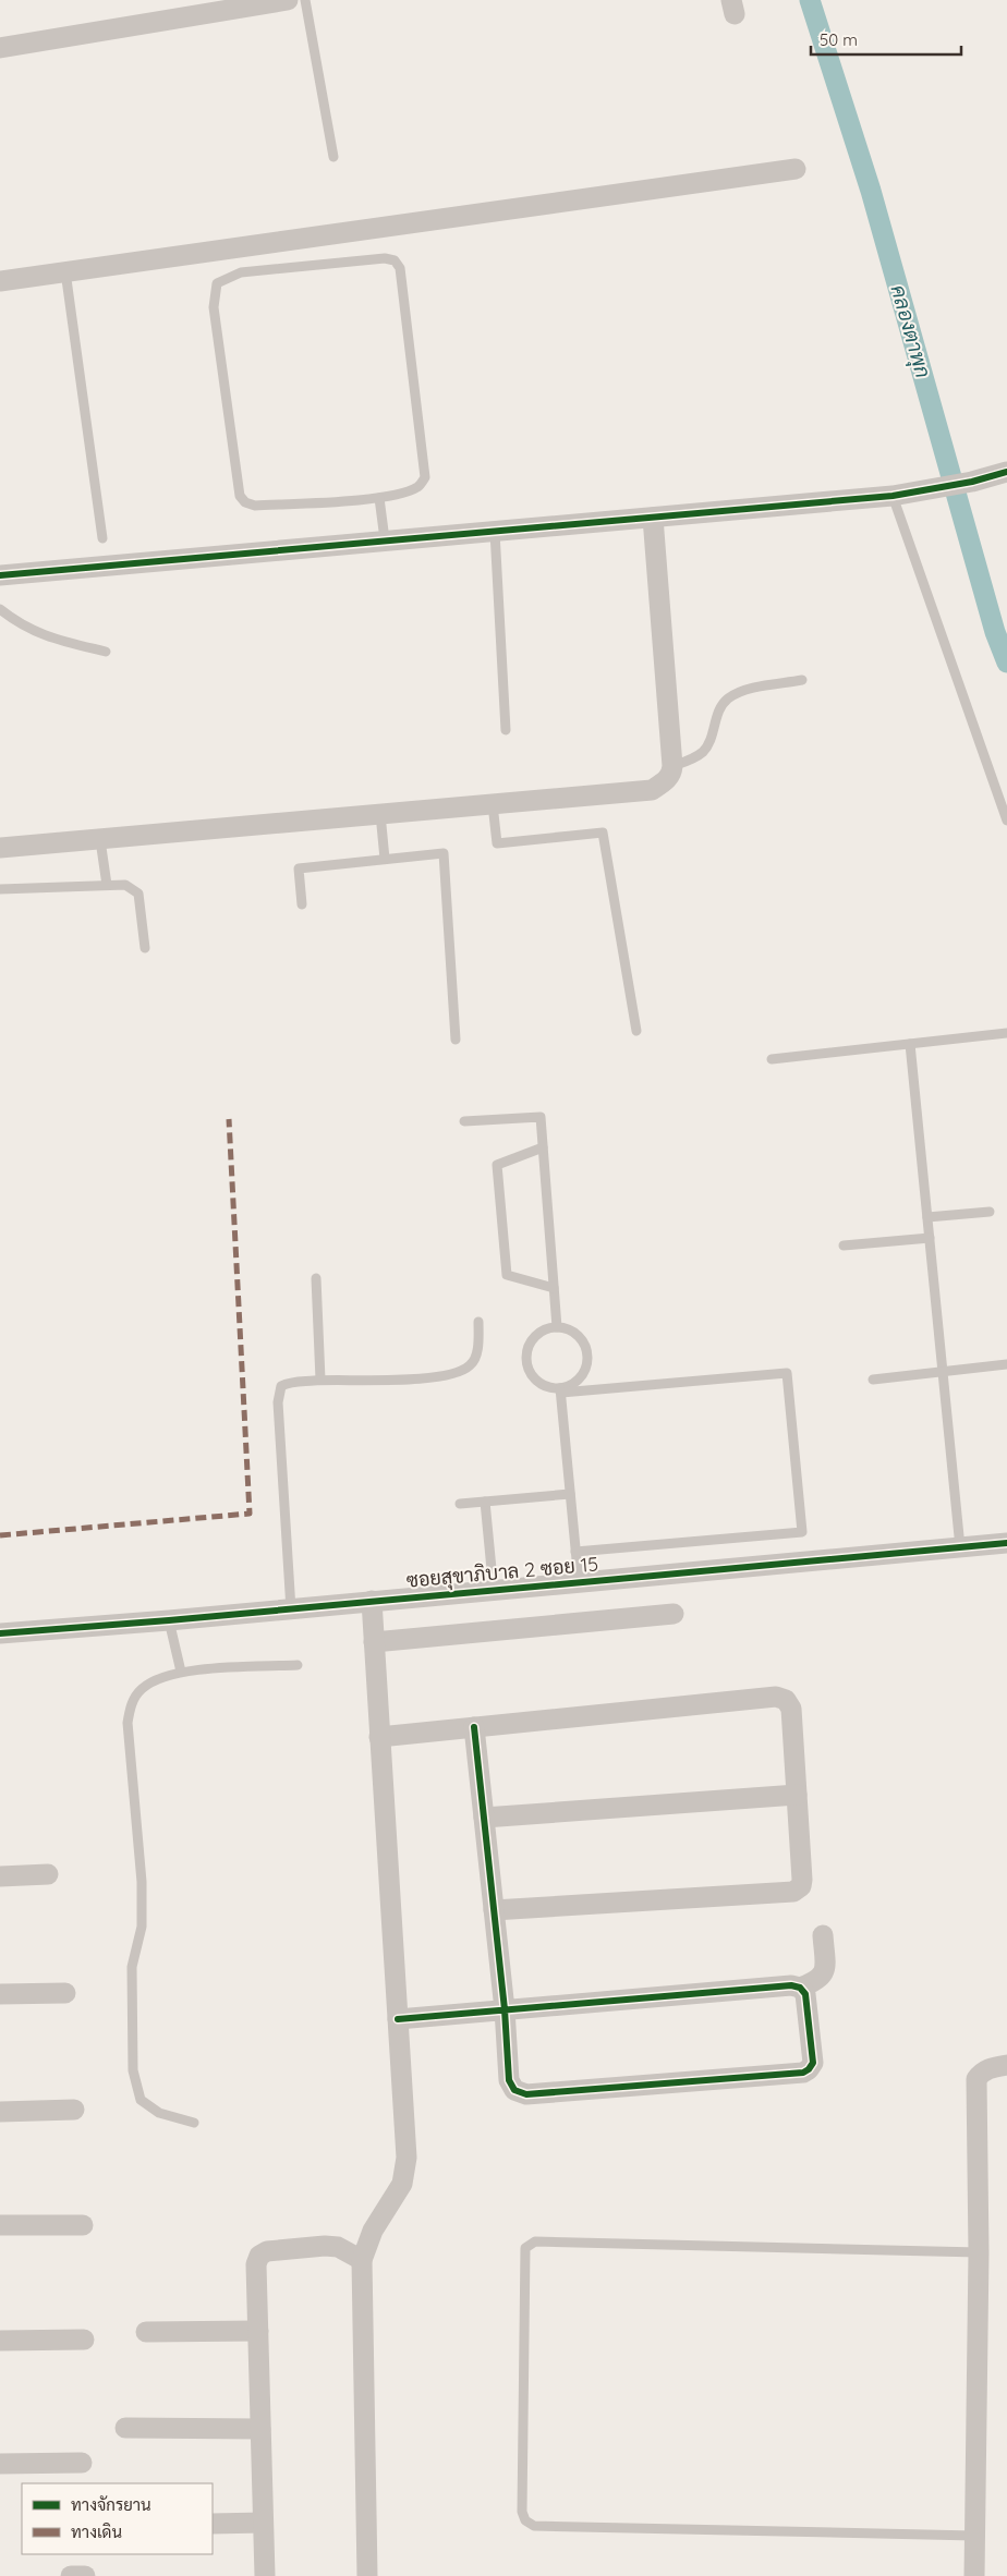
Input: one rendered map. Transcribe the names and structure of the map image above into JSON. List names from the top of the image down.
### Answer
{
  "streets": {
    "street": ["ซอยสุขาภิบาล 2 ซอย 15"]
  },
  "water": ["คลองตาพุก"],
  "legend": ["ทางจักรยาน", "ทางเดิน"],
  "scale_bar": "50 m"
}
